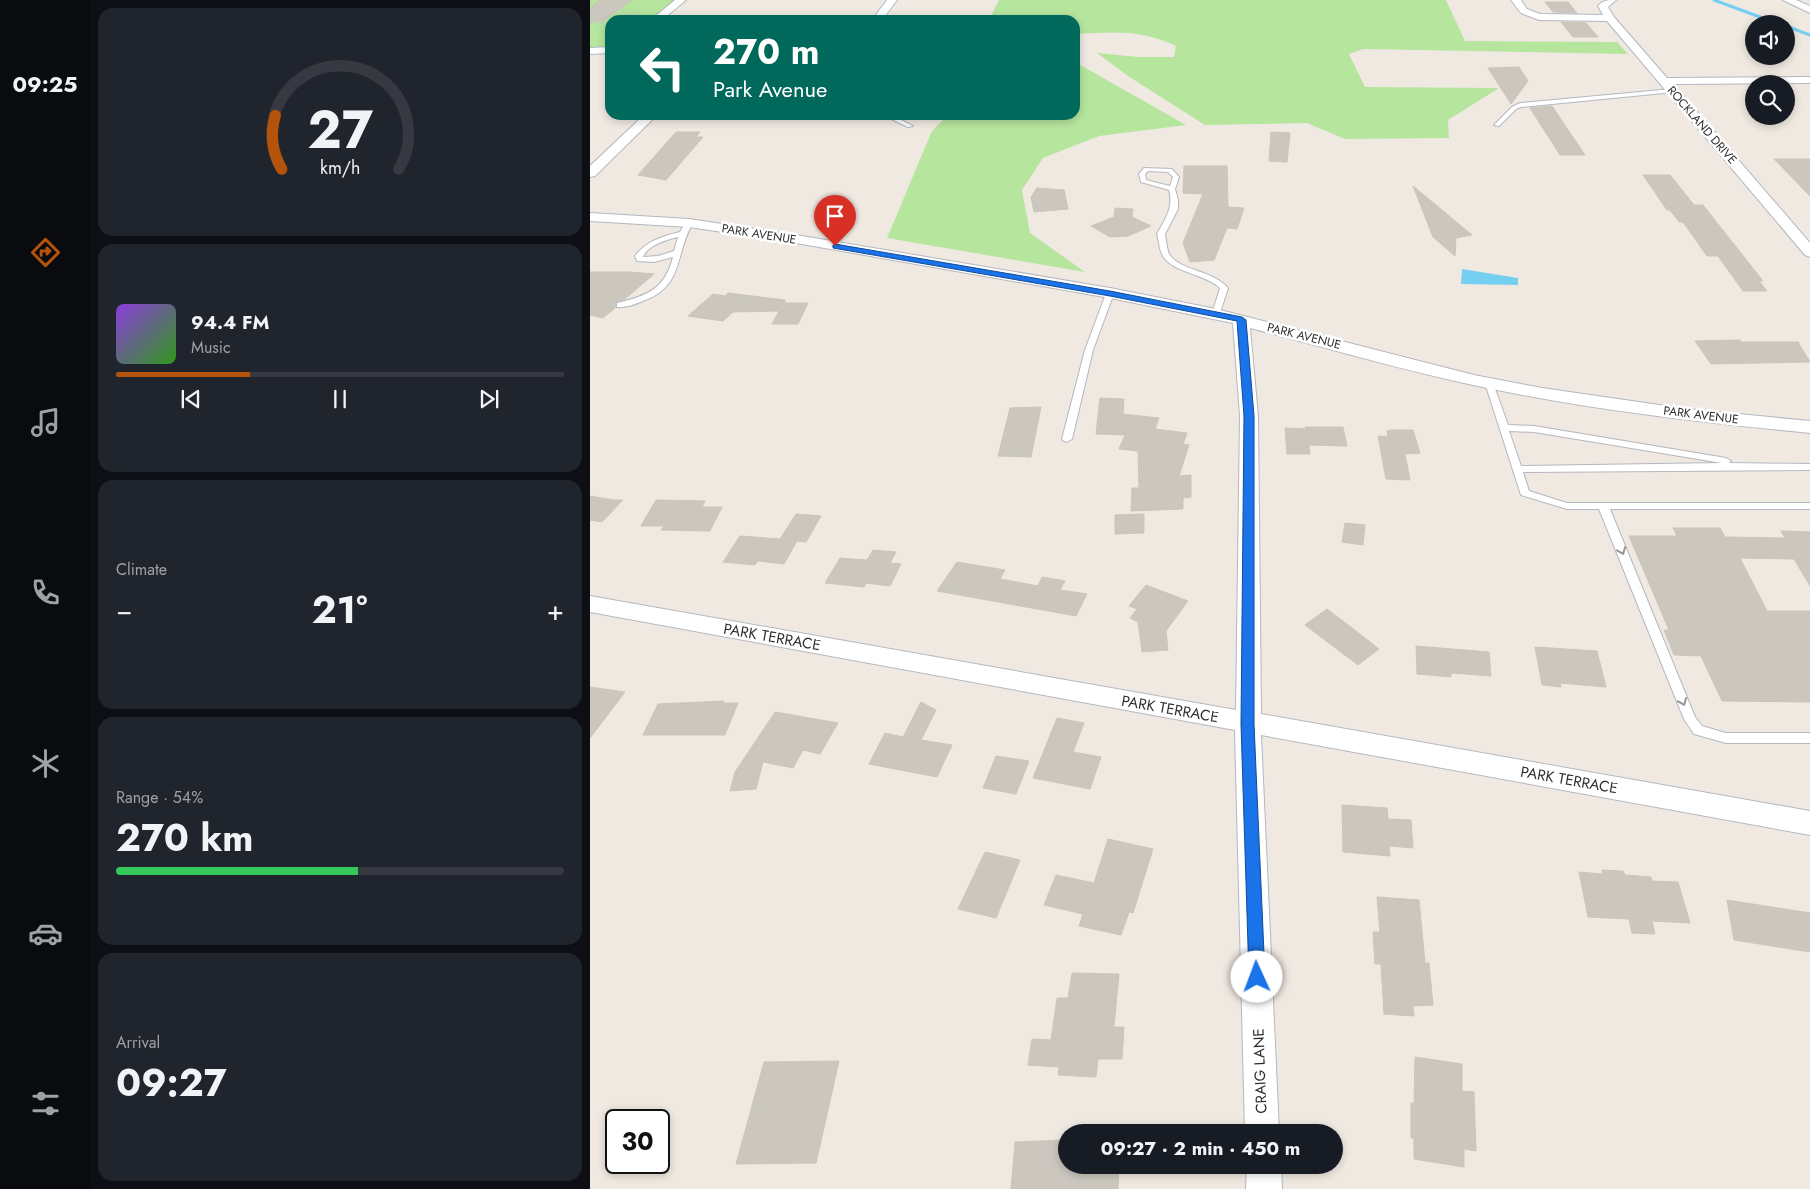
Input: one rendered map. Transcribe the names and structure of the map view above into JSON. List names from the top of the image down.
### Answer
{
  "streets": {
    "street": [
      "ROCKLAND DRIVE",
      "PARK AVENUE",
      "PARK TERRACE",
      "CRAIG LANE"
    ]
  },
  "crossings": [
    ["PARK AVENUE", "CRAIG LANE"],
    ["PARK TERRACE", "CRAIG LANE"]
  ],
  "page": {
    "tabs": "09:25",
    "turn": ["270 m", "Park Avenue"],
    "song": ["94.4 FM", "Music"],
    "tile": [
      "Climate",
      ["Range · 54%", "270 km"],
      ["Arrival", "09:27"]
    ],
    "heat": ["−", "21°", "+"],
    "limit": "30",
    "trip": "09:27 · 2 min · 450 m",
    "gauge": ["27", "km/h"]
  }
}
